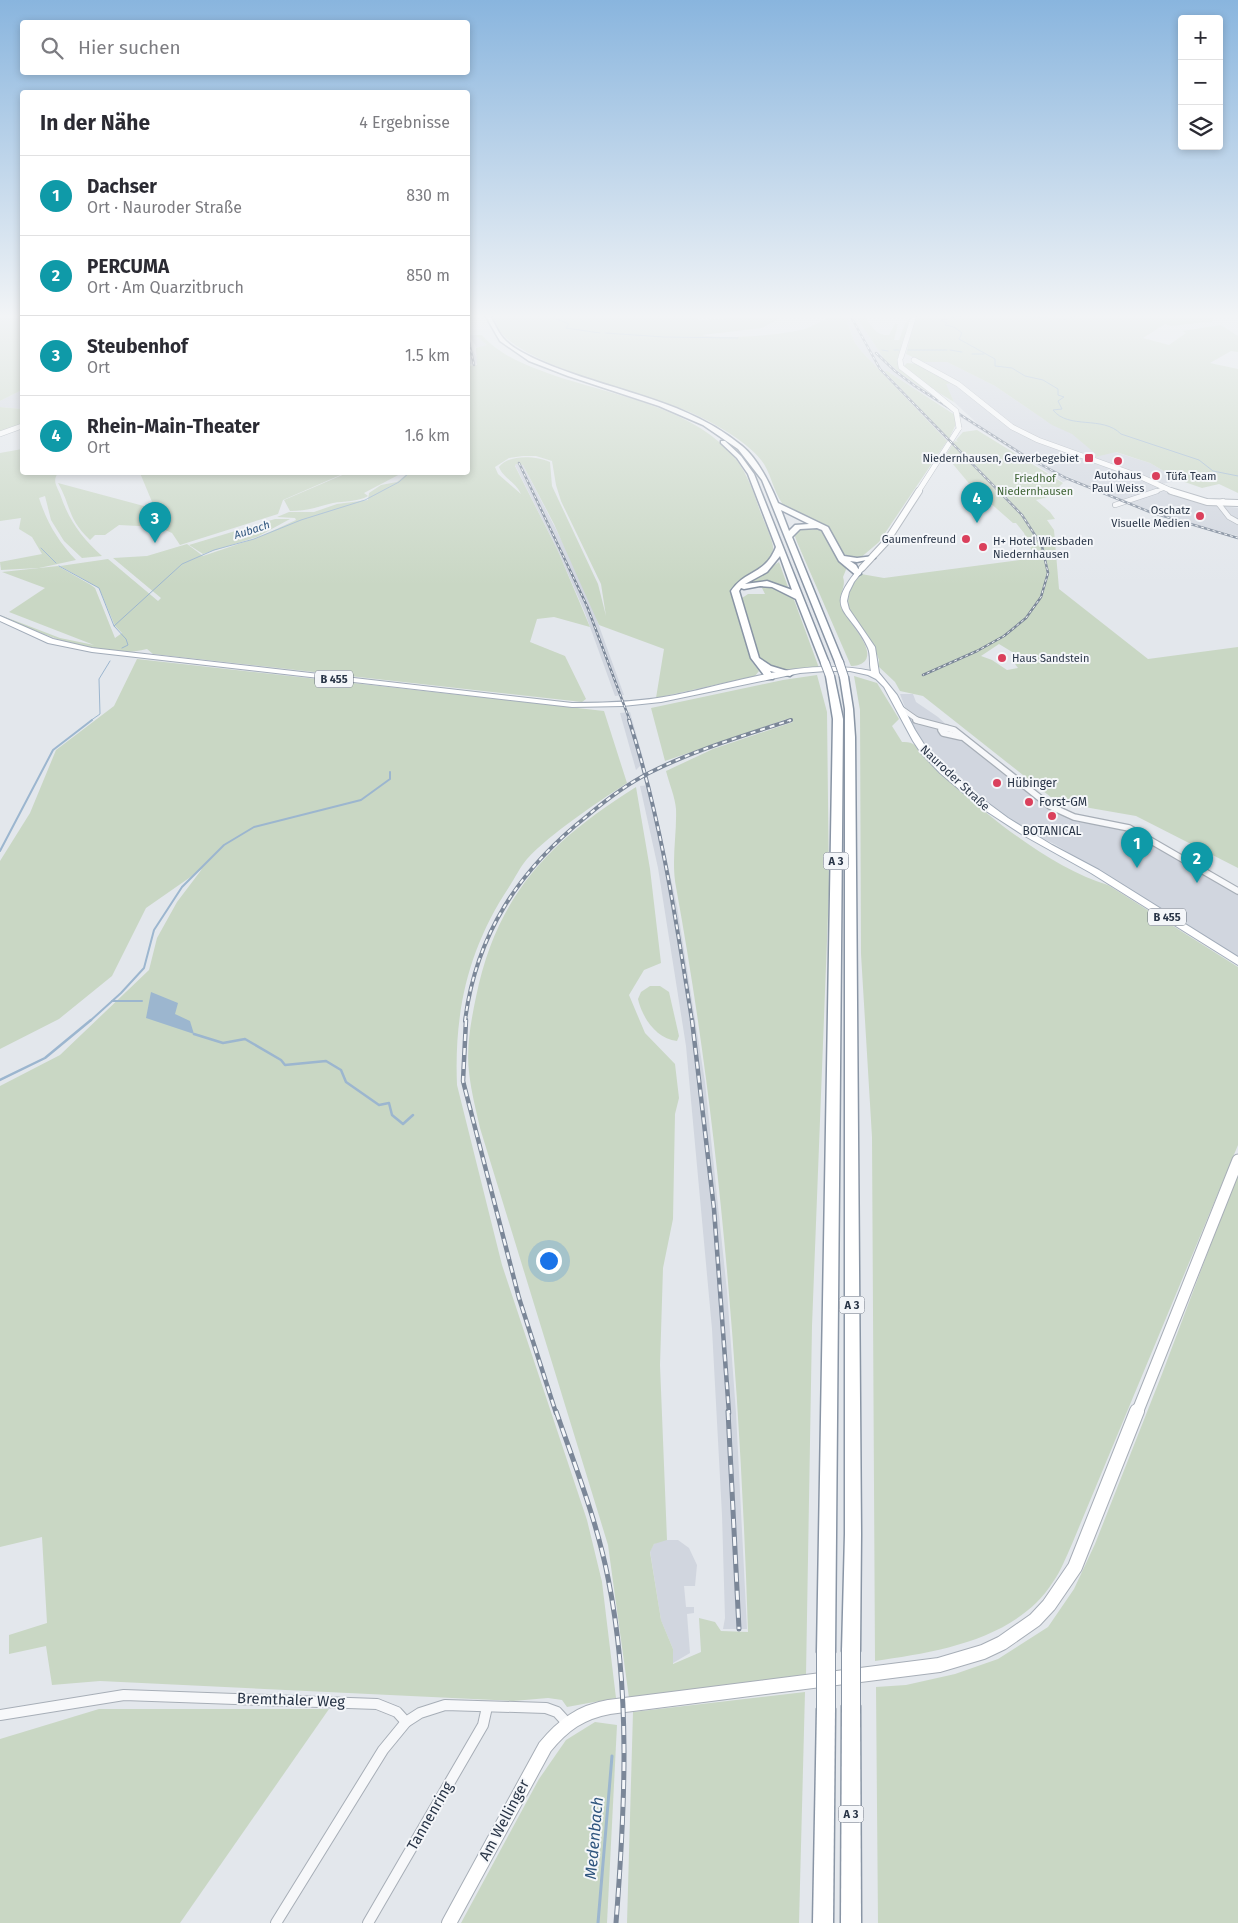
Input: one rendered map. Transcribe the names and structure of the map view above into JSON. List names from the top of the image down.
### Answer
{
  "streets": {
    "highway": ["A 3"],
    "main road": ["B 455", "Nauroder Straße", "Am Wellinger"],
    "street": ["Bremthaler Weg", "Tannenring"]
  },
  "water": ["Aubach", "Medenbach"],
  "parks": ["Friedhof Niedernhausen"],
  "places": {
    "transit": ["Niedernhausen, Gewerbegebiet"],
    "other": [
      "Autohaus Paul Weiss",
      "Tüfa Team",
      "Oschatz Visuelle Medien",
      "Gaumenfreund",
      "H+ Hotel Wiesbaden Niedernhausen",
      "Haus Sandstein",
      "Hübinger",
      "Forst-GM",
      "BOTANICAL"
    ]
  },
  "page": {
    "map_buttons": ["+", "−"],
    "search": "Hier suchen",
    "heading": ["In der Nähe", "4 Ergebnisse"],
    "list": [
      {
        "mark": "1",
        "name": "Dachser",
        "note": "Ort · Nauroder Straße",
        "value": "830 m"
      },
      {
        "mark": "2",
        "name": "PERCUMA",
        "note": "Ort · Am Quarzitbruch",
        "value": "850 m"
      },
      {
        "mark": "3",
        "name": "Steubenhof",
        "note": "Ort",
        "value": "1.5 km"
      },
      {
        "mark": "4",
        "name": "Rhein-Main-Theater",
        "note": "Ort",
        "value": "1.6 km"
      }
    ],
    "pins": [
      "4",
      "3",
      "1",
      "2"
    ]
  }
}
